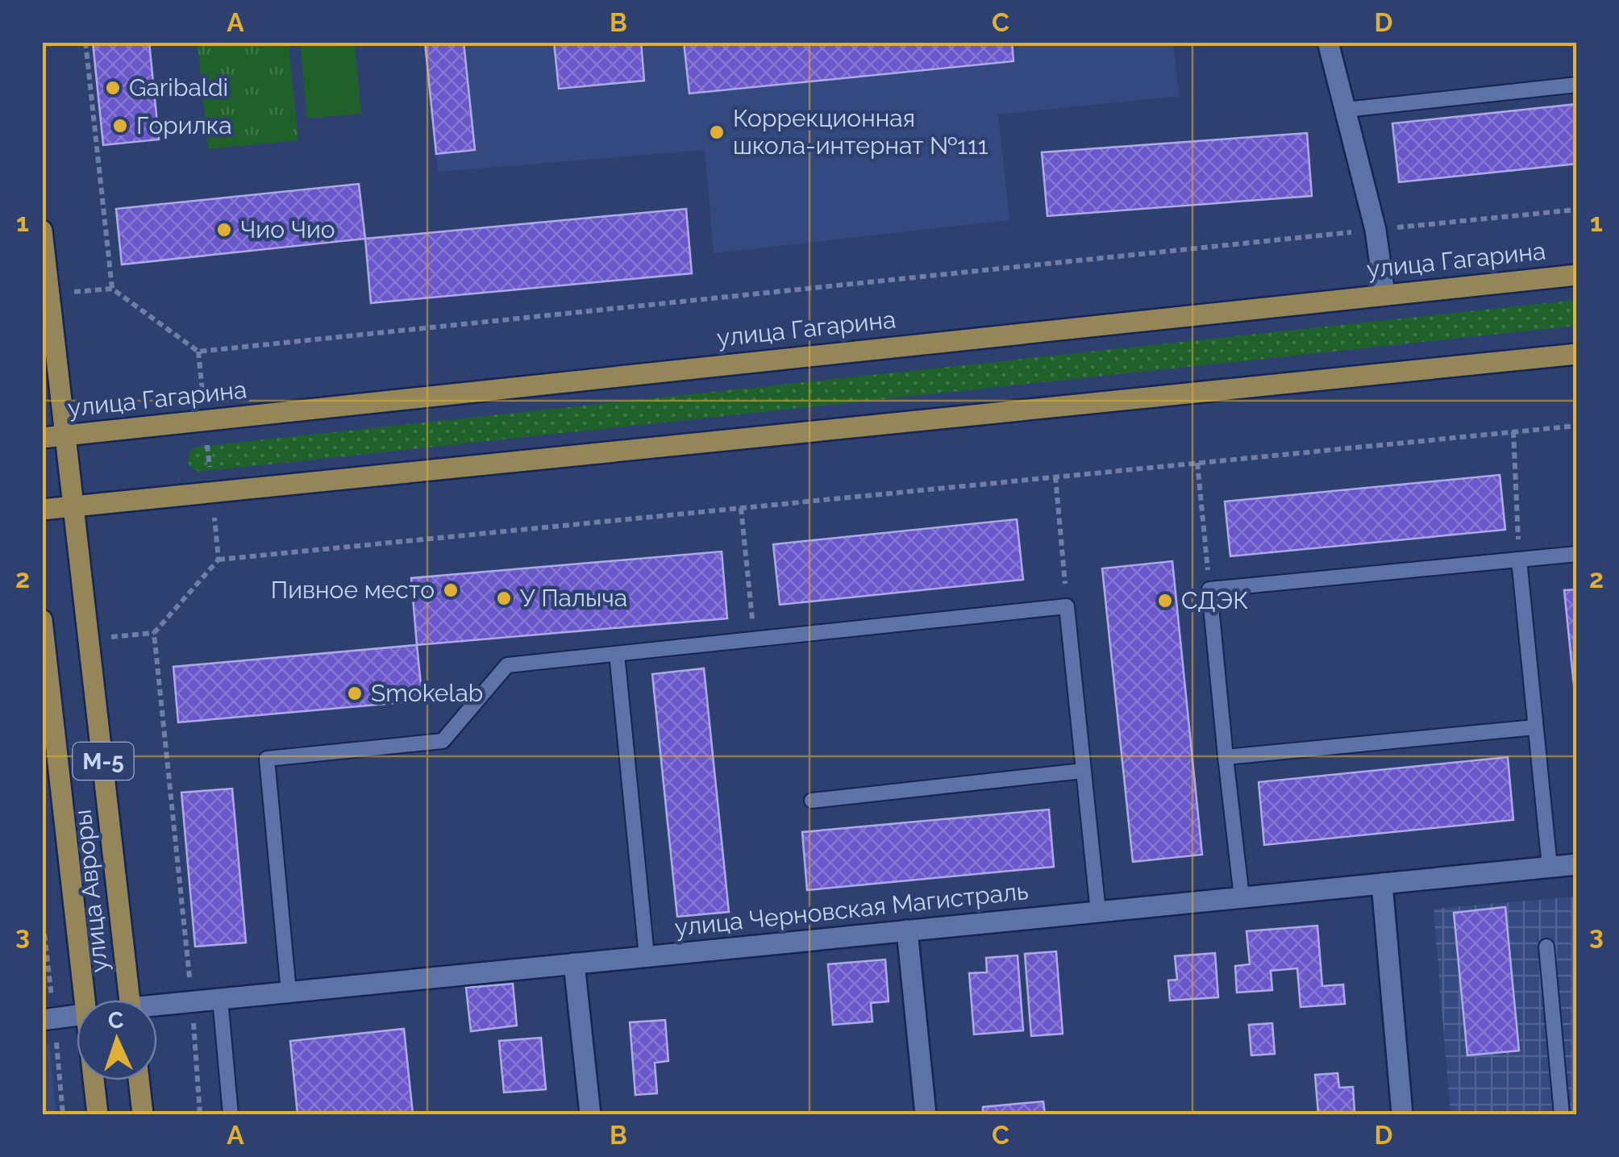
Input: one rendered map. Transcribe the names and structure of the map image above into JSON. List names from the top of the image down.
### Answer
{
  "streets": {
    "main road": ["улица Гагарина", "М-5", "улица Авроры"],
    "street": ["улица Черновская Магистраль"]
  },
  "crossings": [
    ["улица Гагарина", "улица Авроры"]
  ],
  "places": [
    "Garibaldi",
    "Горилка",
    "Коррекционная школа-интернат №111",
    "Чио Чио",
    "Пивное место",
    "У Палыча",
    "СДЭК",
    "Smokelab"
  ],
  "north": "top",
  "grid": {
    "columns": [
      "A",
      "B",
      "C",
      "D"
    ],
    "rows": ["1", "2", "3"]
  }
}
